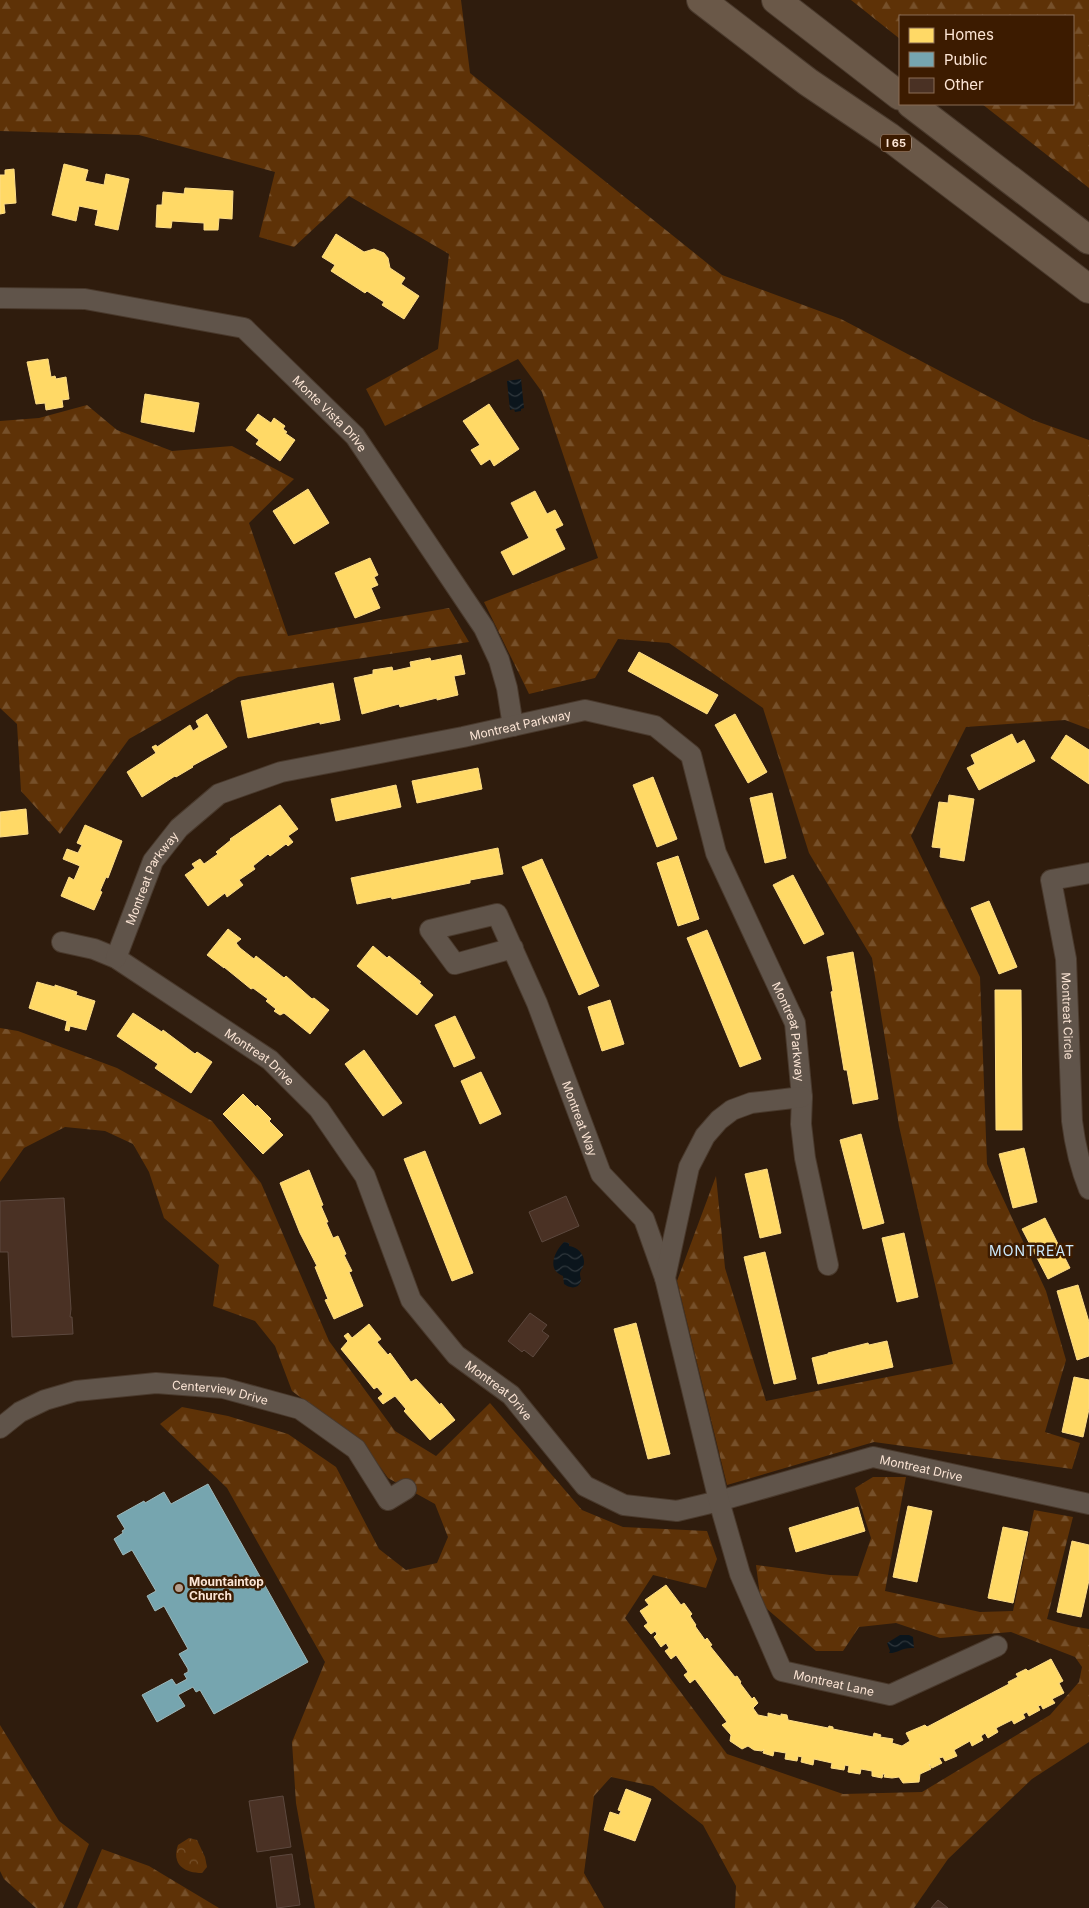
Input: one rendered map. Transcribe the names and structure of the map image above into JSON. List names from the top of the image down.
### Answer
{
  "streets": {
    "highway": ["I 65"],
    "street": [
      "Monte Vista Drive",
      "Montreat Parkway",
      "Montreat Circle",
      "Montreat Drive",
      "Montreat Way",
      "Centerview Drive",
      "Montreat Lane"
    ]
  },
  "crossings": [
    ["Monte Vista Drive", "Montreat Parkway"],
    ["Montreat Parkway", "Montreat Drive"],
    ["Montreat Parkway", "Montreat Way"],
    ["Montreat Drive", "Montreat Way"],
    ["Montreat Drive", "Montreat Lane"],
    ["Montreat Way", "Montreat Lane"]
  ],
  "districts": ["MONTREAT"],
  "places": ["Mountaintop Church"],
  "legend": ["Homes", "Public", "Other"]
}
